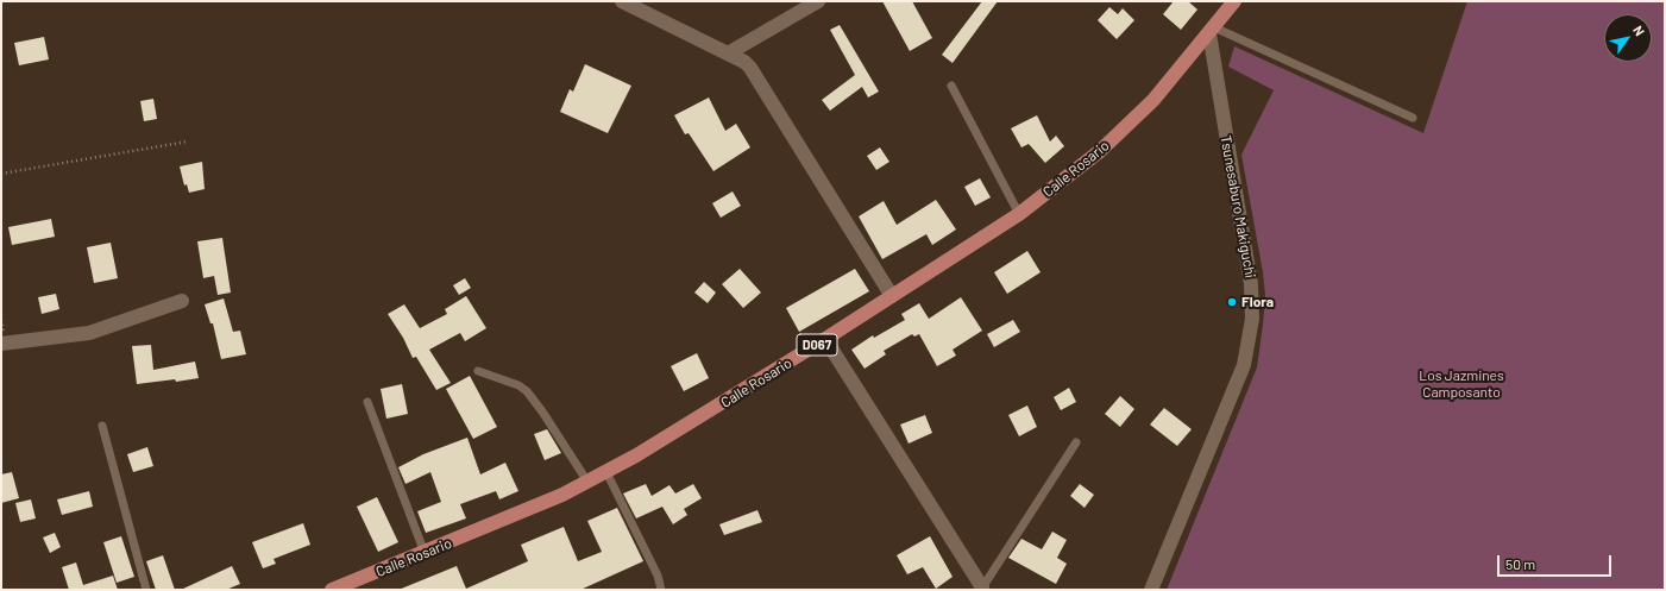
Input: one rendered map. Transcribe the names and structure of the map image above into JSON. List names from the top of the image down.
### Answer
{
  "streets": {
    "main road": ["Calle Rosario", "D067"],
    "street": ["Tsunesaburo Makiguchi"]
  },
  "crossings": [
    ["Calle Rosario", "Tsunesaburo Makiguchi"]
  ],
  "parks": ["Los Jazmines Camposanto"],
  "places": ["Flora"],
  "scale_bar": "50 m",
  "north": "top right"
}
